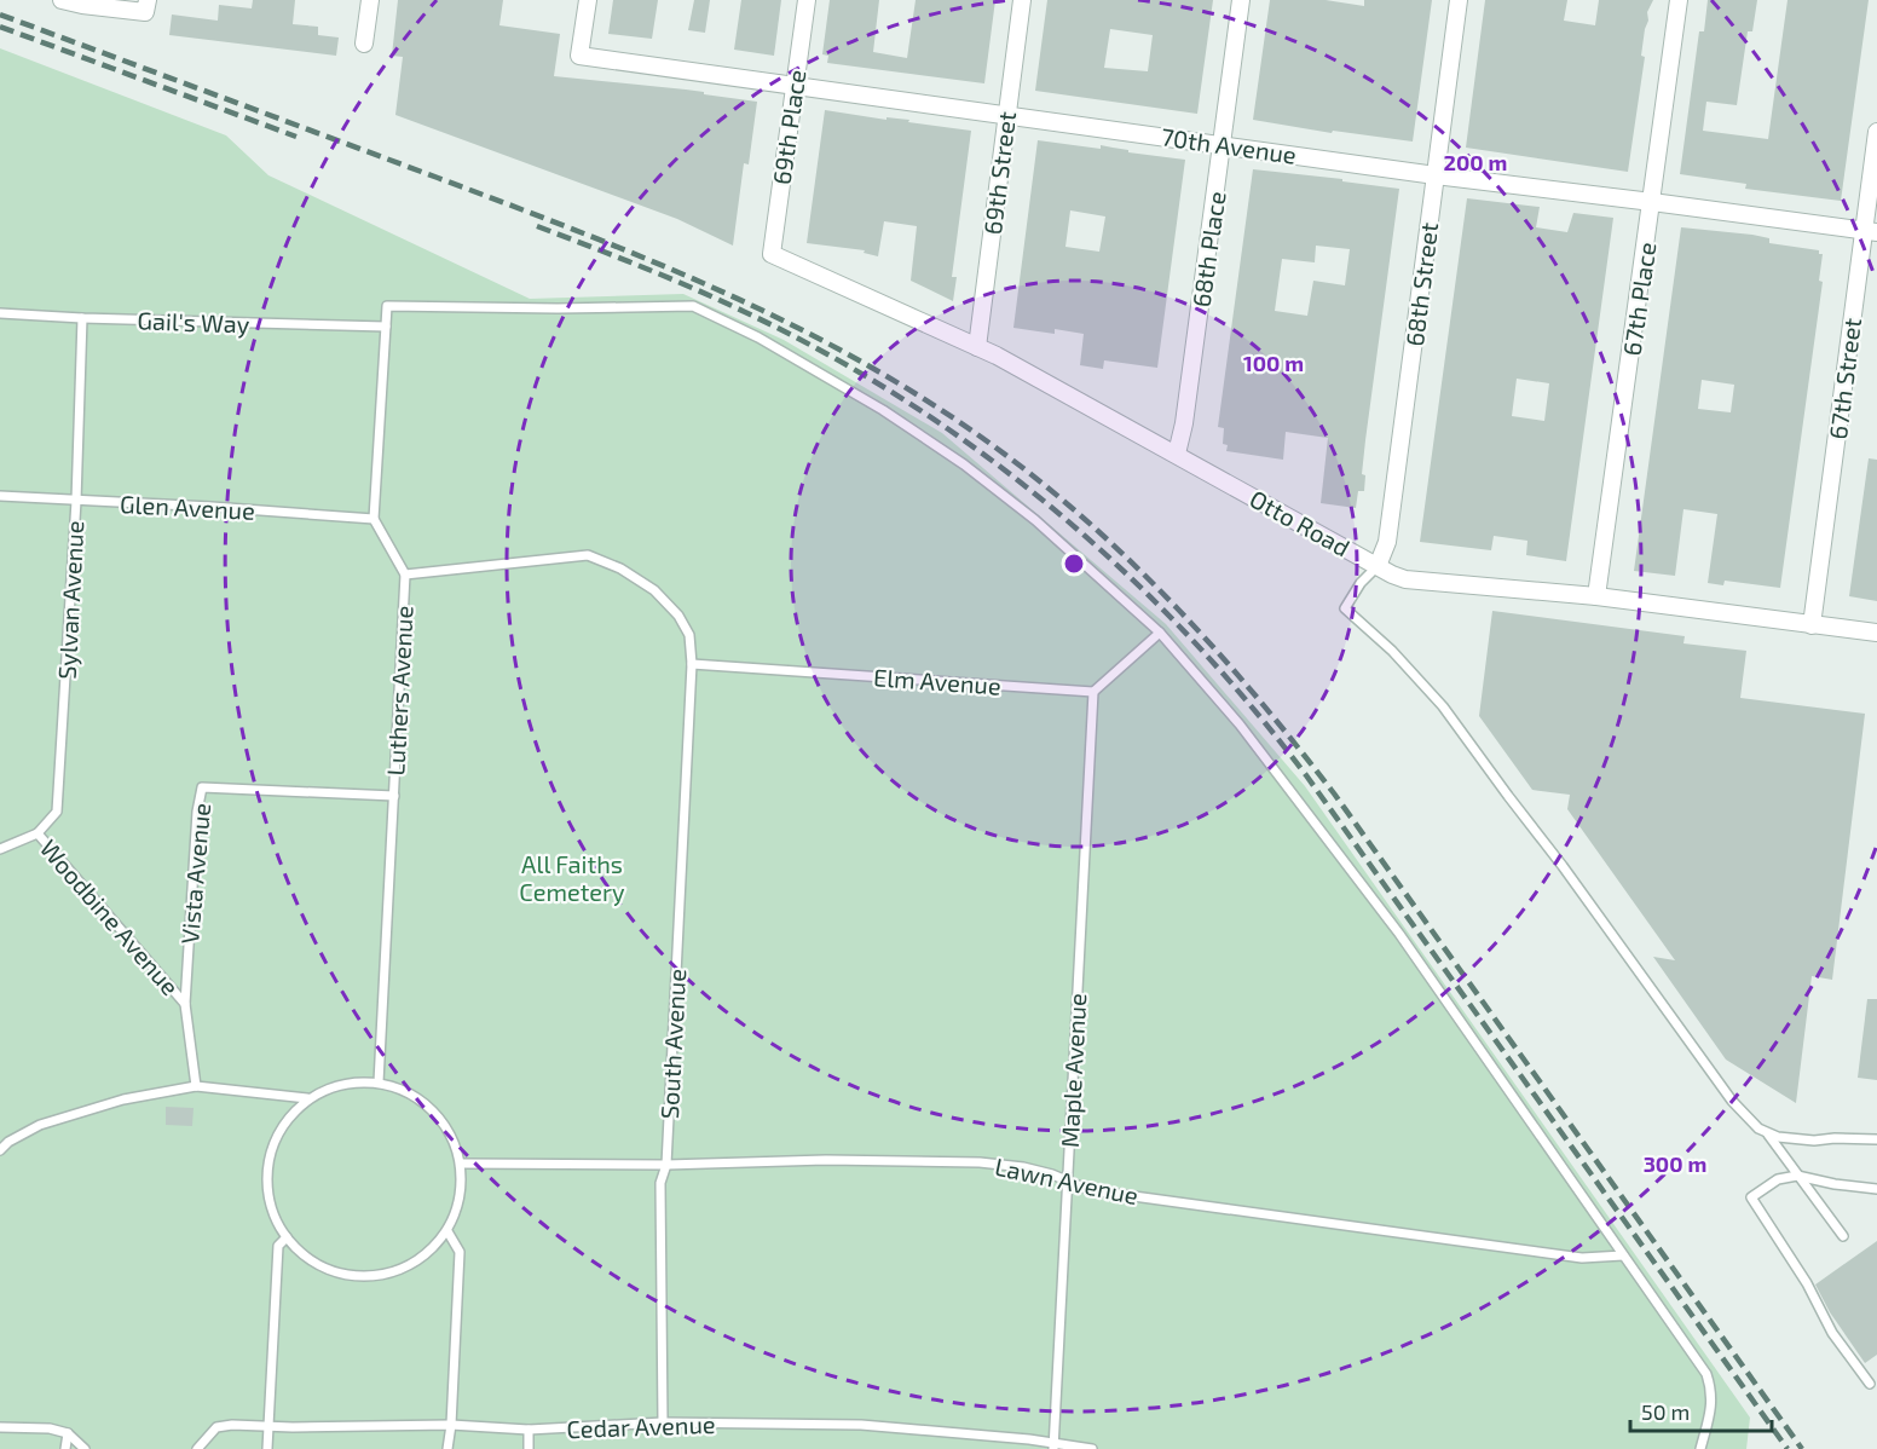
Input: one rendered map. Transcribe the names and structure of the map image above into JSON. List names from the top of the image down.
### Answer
{
  "streets": {
    "street": [
      "69th Place",
      "70th Avenue",
      "69th Street",
      "68th Place",
      "68th Street",
      "67th Place",
      "67th Street",
      "Otto Road"
    ],
    "lane": [
      "Gail's Way",
      "Glen Avenue",
      "Sylvan Avenue",
      "Elm Avenue",
      "Luthers Avenue",
      "Vista Avenue",
      "Woodbine Avenue",
      "South Avenue",
      "Maple Avenue",
      "Lawn Avenue",
      "Cedar Avenue"
    ]
  },
  "crossings": [
    ["69th Place", "70th Avenue"],
    ["69th Place", "Otto Road"],
    ["70th Avenue", "69th Street"],
    ["70th Avenue", "68th Place"],
    ["70th Avenue", "68th Street"],
    ["70th Avenue", "67th Place"],
    ["70th Avenue", "67th Street"],
    ["69th Street", "Otto Road"],
    ["68th Place", "Otto Road"],
    ["68th Street", "Otto Road"],
    ["67th Place", "Otto Road"],
    ["Gail's Way", "Sylvan Avenue"],
    ["67th Street", "Otto Road"],
    ["Glen Avenue", "Sylvan Avenue"],
    ["Glen Avenue", "Luthers Avenue"],
    ["Sylvan Avenue", "Woodbine Avenue"],
    ["Elm Avenue", "South Avenue"],
    ["Elm Avenue", "Maple Avenue"],
    ["Luthers Avenue", "Vista Avenue"],
    ["Luthers Avenue", "South Avenue"],
    ["Luthers Avenue", "Lawn Avenue"],
    ["Vista Avenue", "Woodbine Avenue"],
    ["South Avenue", "Lawn Avenue"],
    ["South Avenue", "Cedar Avenue"],
    ["Maple Avenue", "Lawn Avenue"],
    ["Maple Avenue", "Cedar Avenue"]
  ],
  "parks": ["All Faiths Cemetery"],
  "scale_bar": "50 m",
  "rings": ["200 m", "100 m", "300 m"]
}
